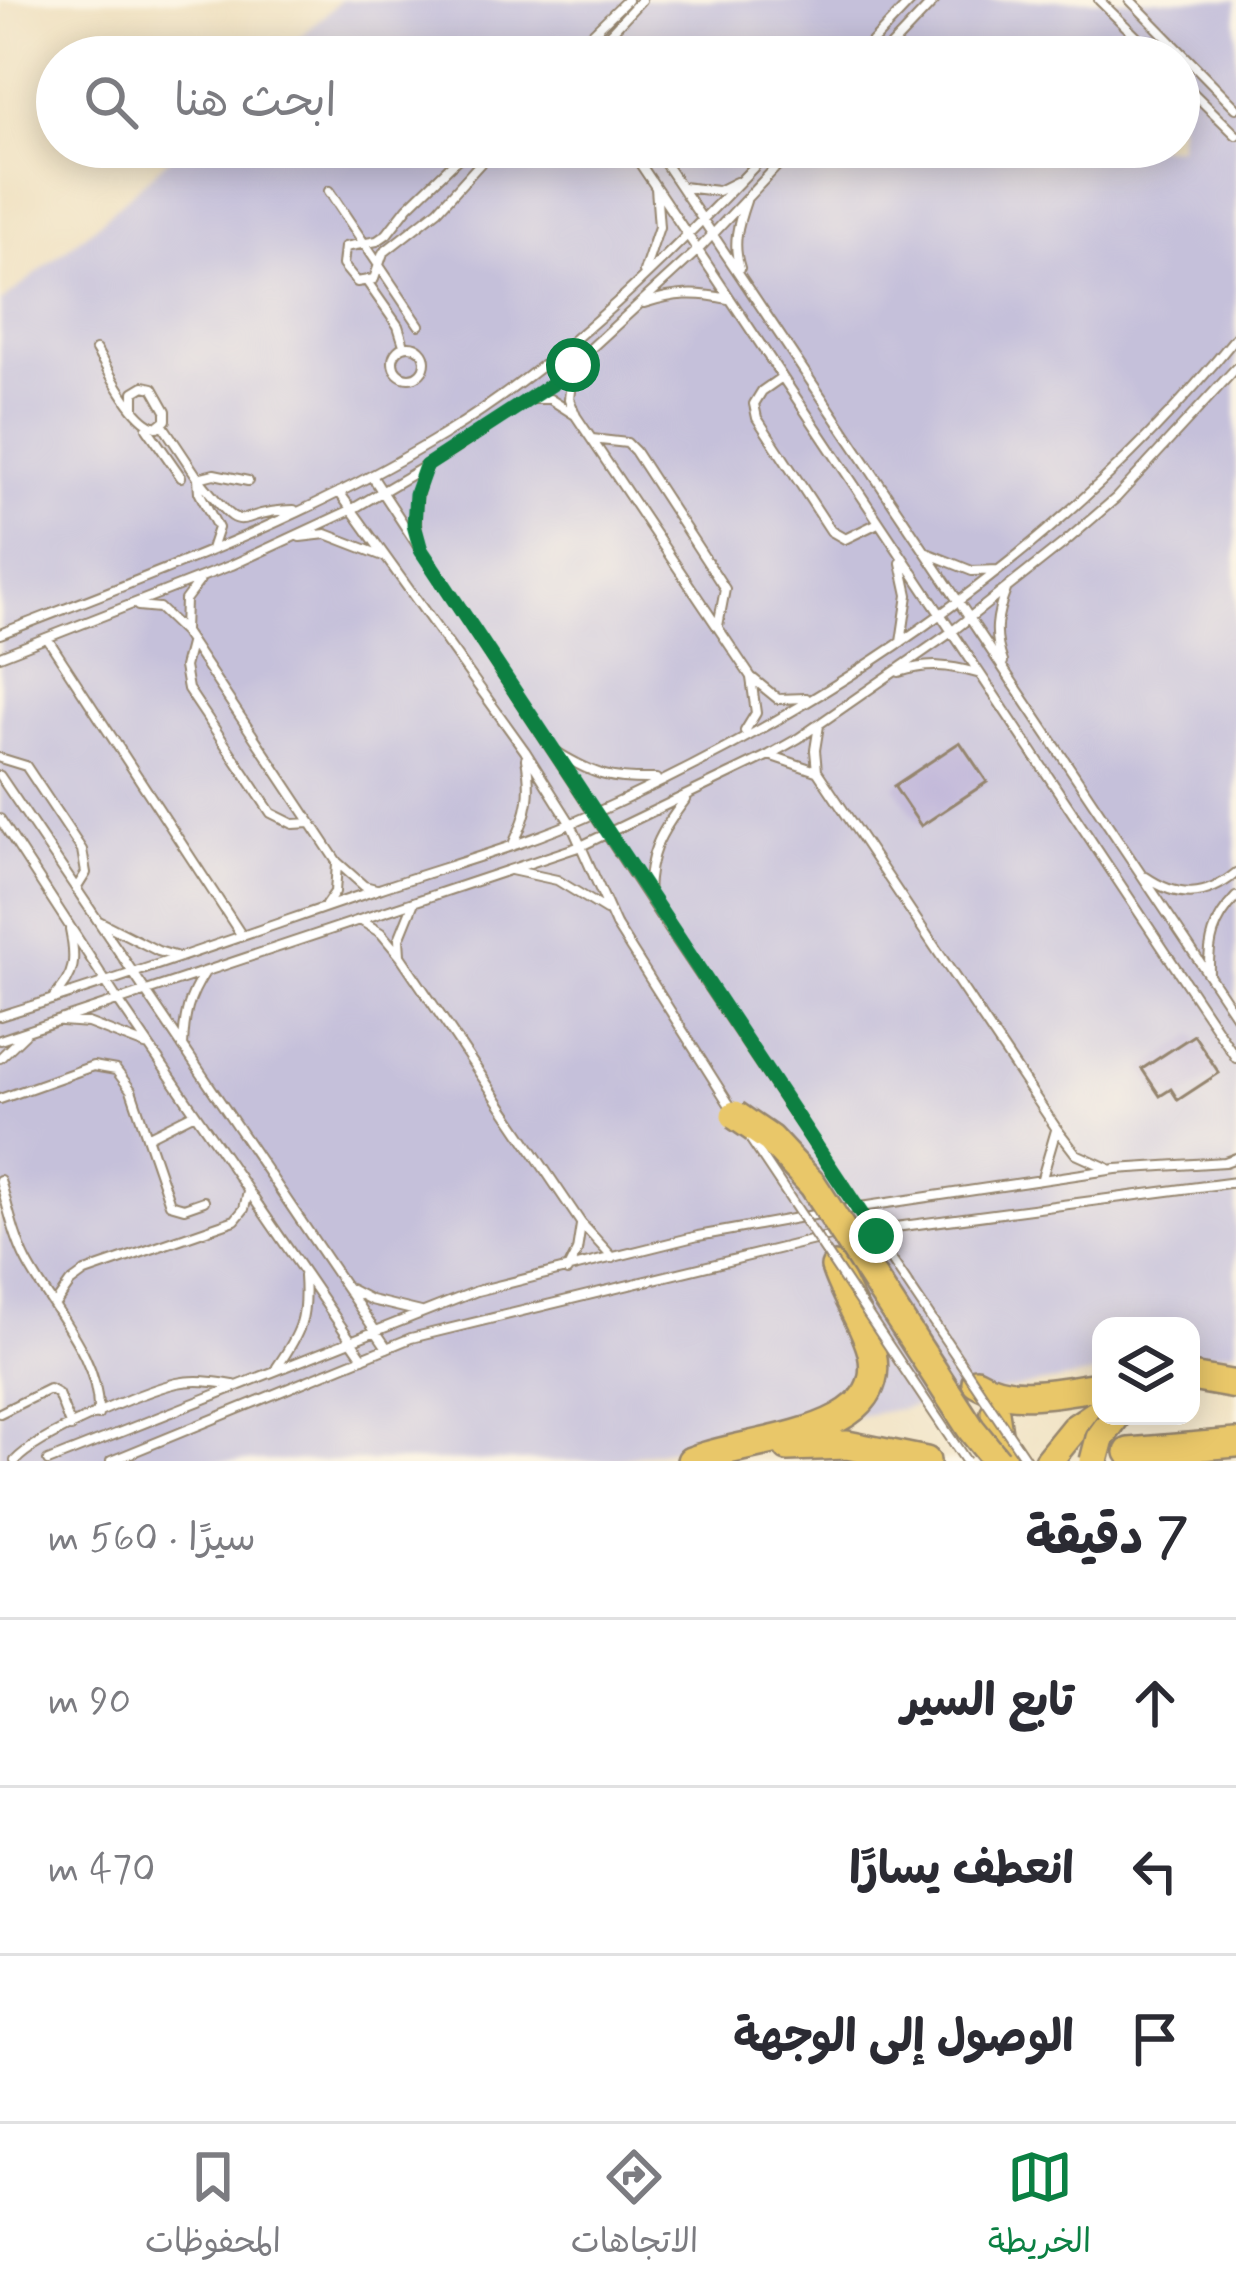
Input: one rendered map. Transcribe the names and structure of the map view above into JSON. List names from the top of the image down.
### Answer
{
  "page": {
    "search": "ابحث هنا",
    "heading": ["7 دقيقة", "سيرًا · 560 m"],
    "list": [
      ["تابع السير", "90 m"],
      ["انعطف يسارًا", "470 m"],
      "الوصول إلى الوجهة"
    ],
    "nav": ["الخريطة", "الاتجاهات", "المحفوظات"]
  }
}
